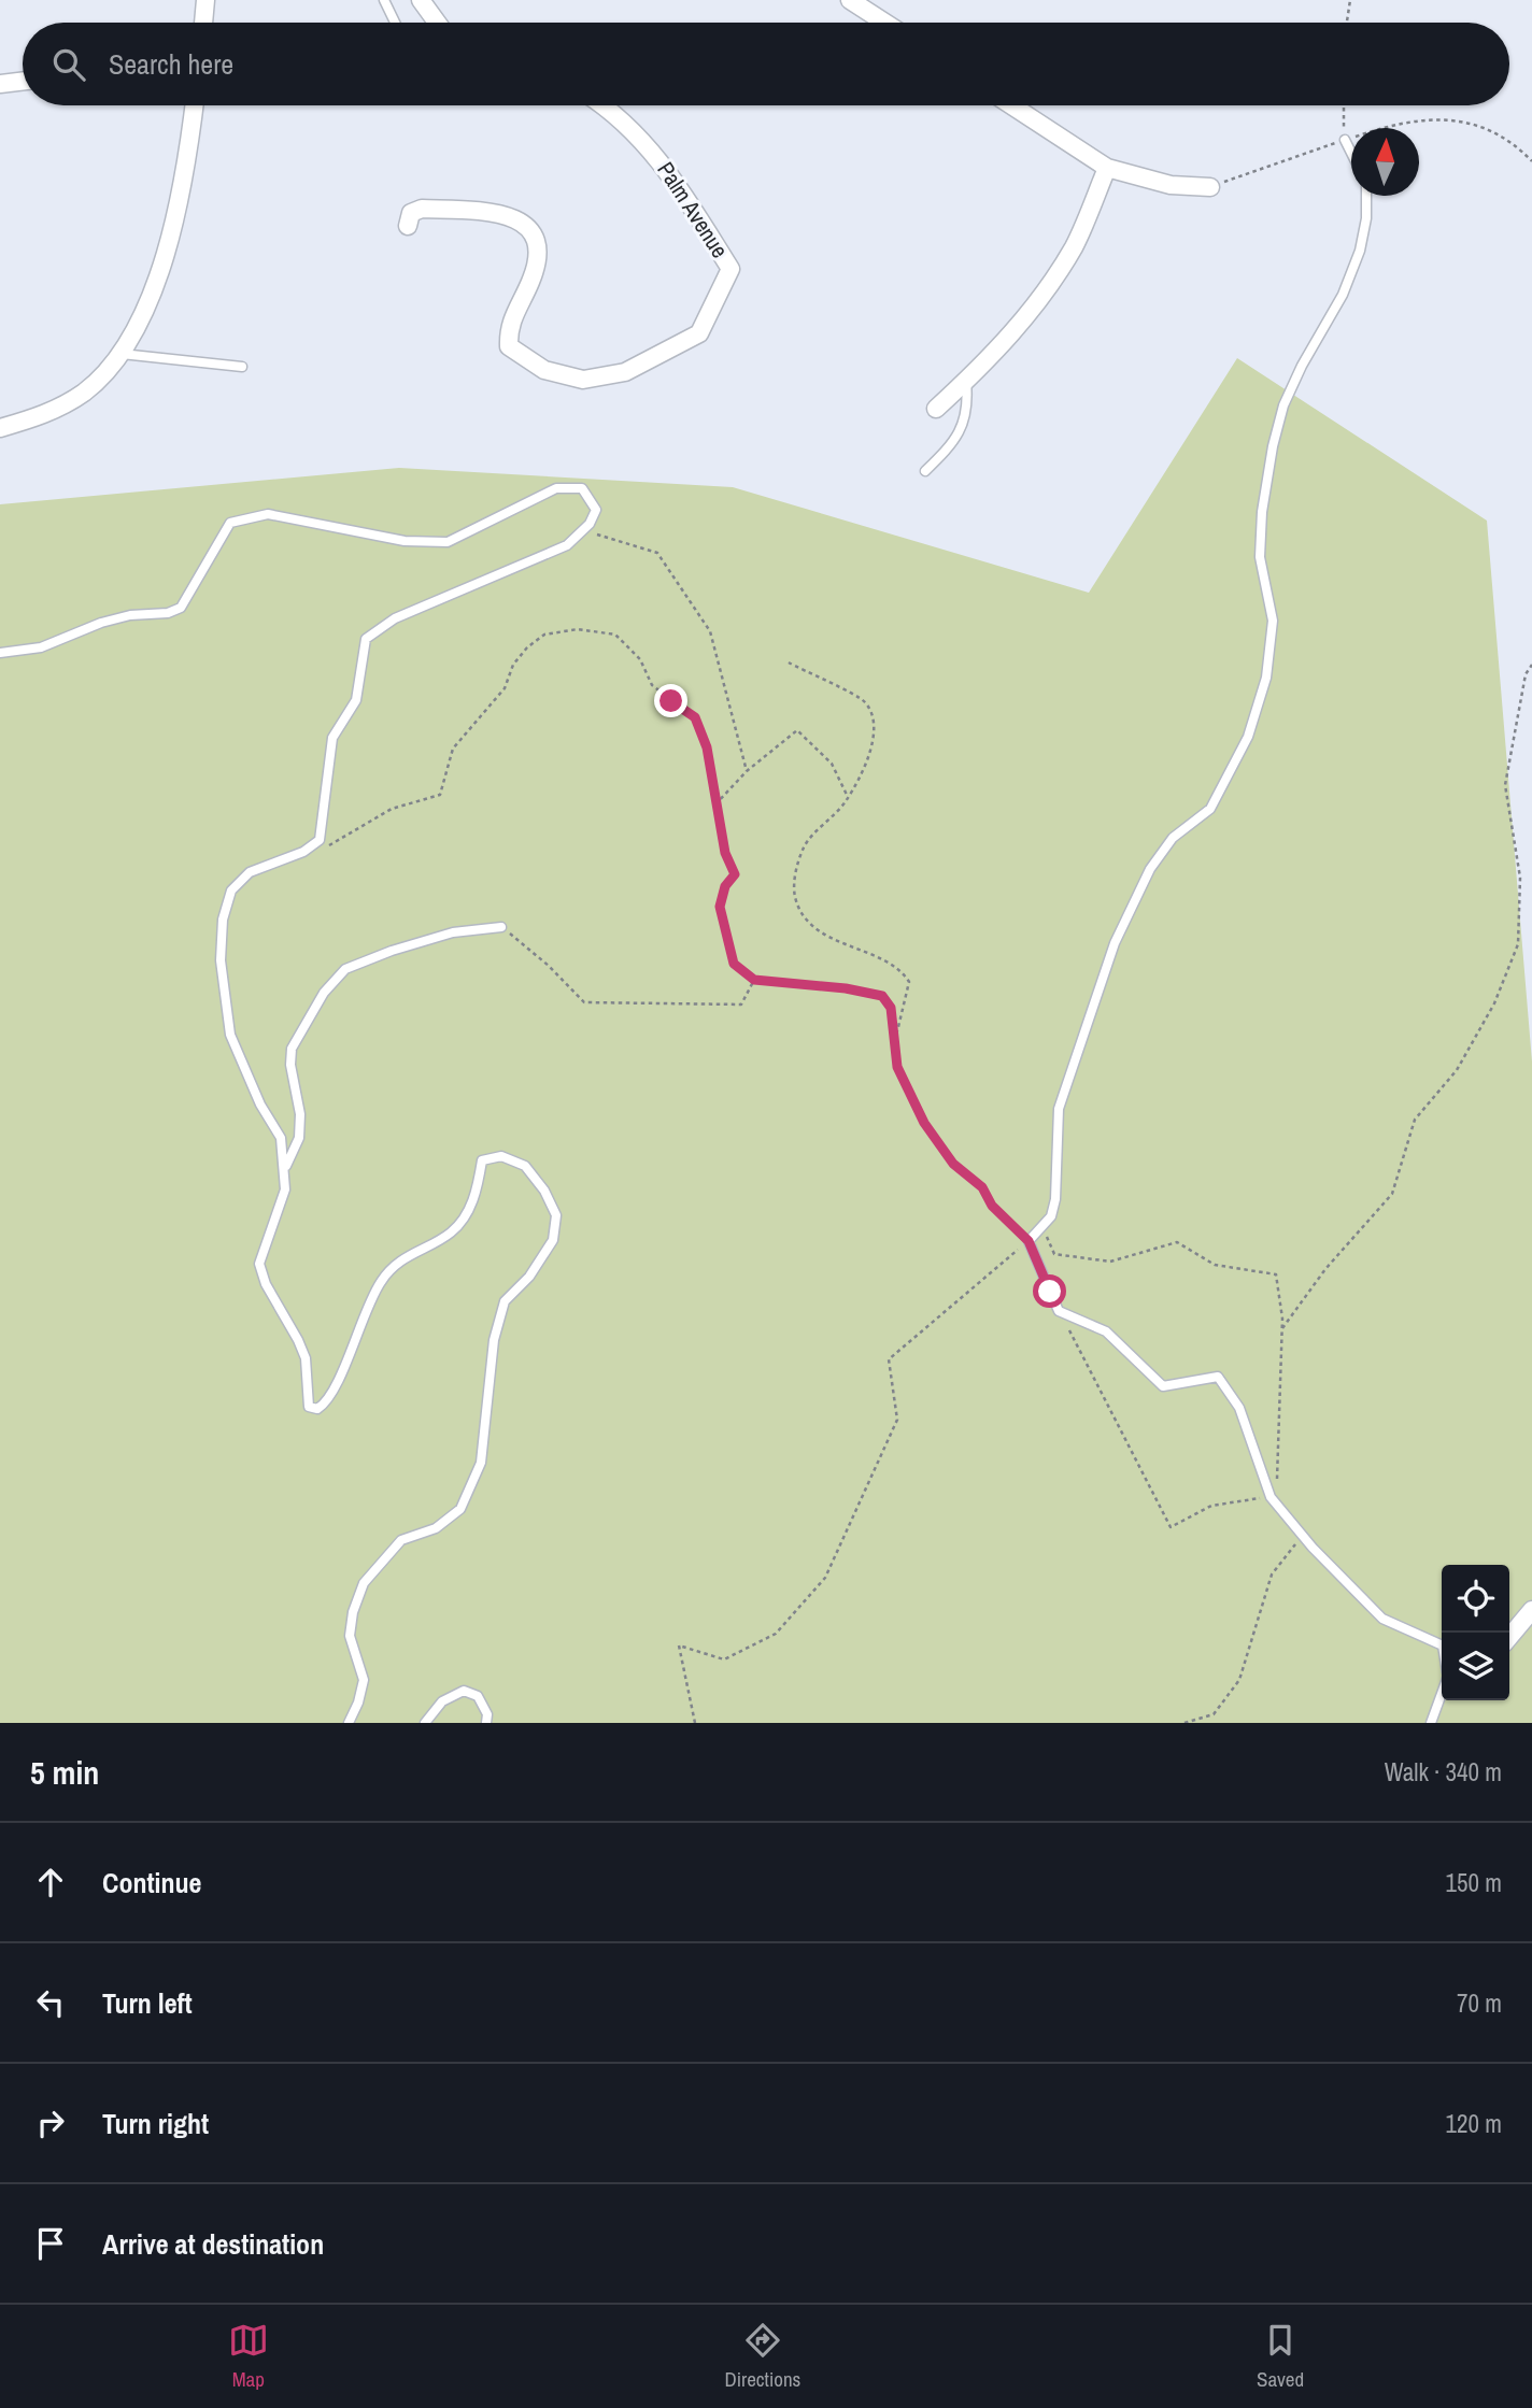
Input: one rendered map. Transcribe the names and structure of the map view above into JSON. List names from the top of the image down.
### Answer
{
  "streets": {
    "street": ["Palm Avenue"]
  },
  "north": "top",
  "page": {
    "search": "Search here",
    "heading": ["5 min", "Walk · 340 m"],
    "list": [
      ["Continue", "150 m"],
      ["Turn left", "70 m"],
      ["Turn right", "120 m"],
      "Arrive at destination"
    ],
    "nav": ["Map", "Directions", "Saved"]
  }
}
